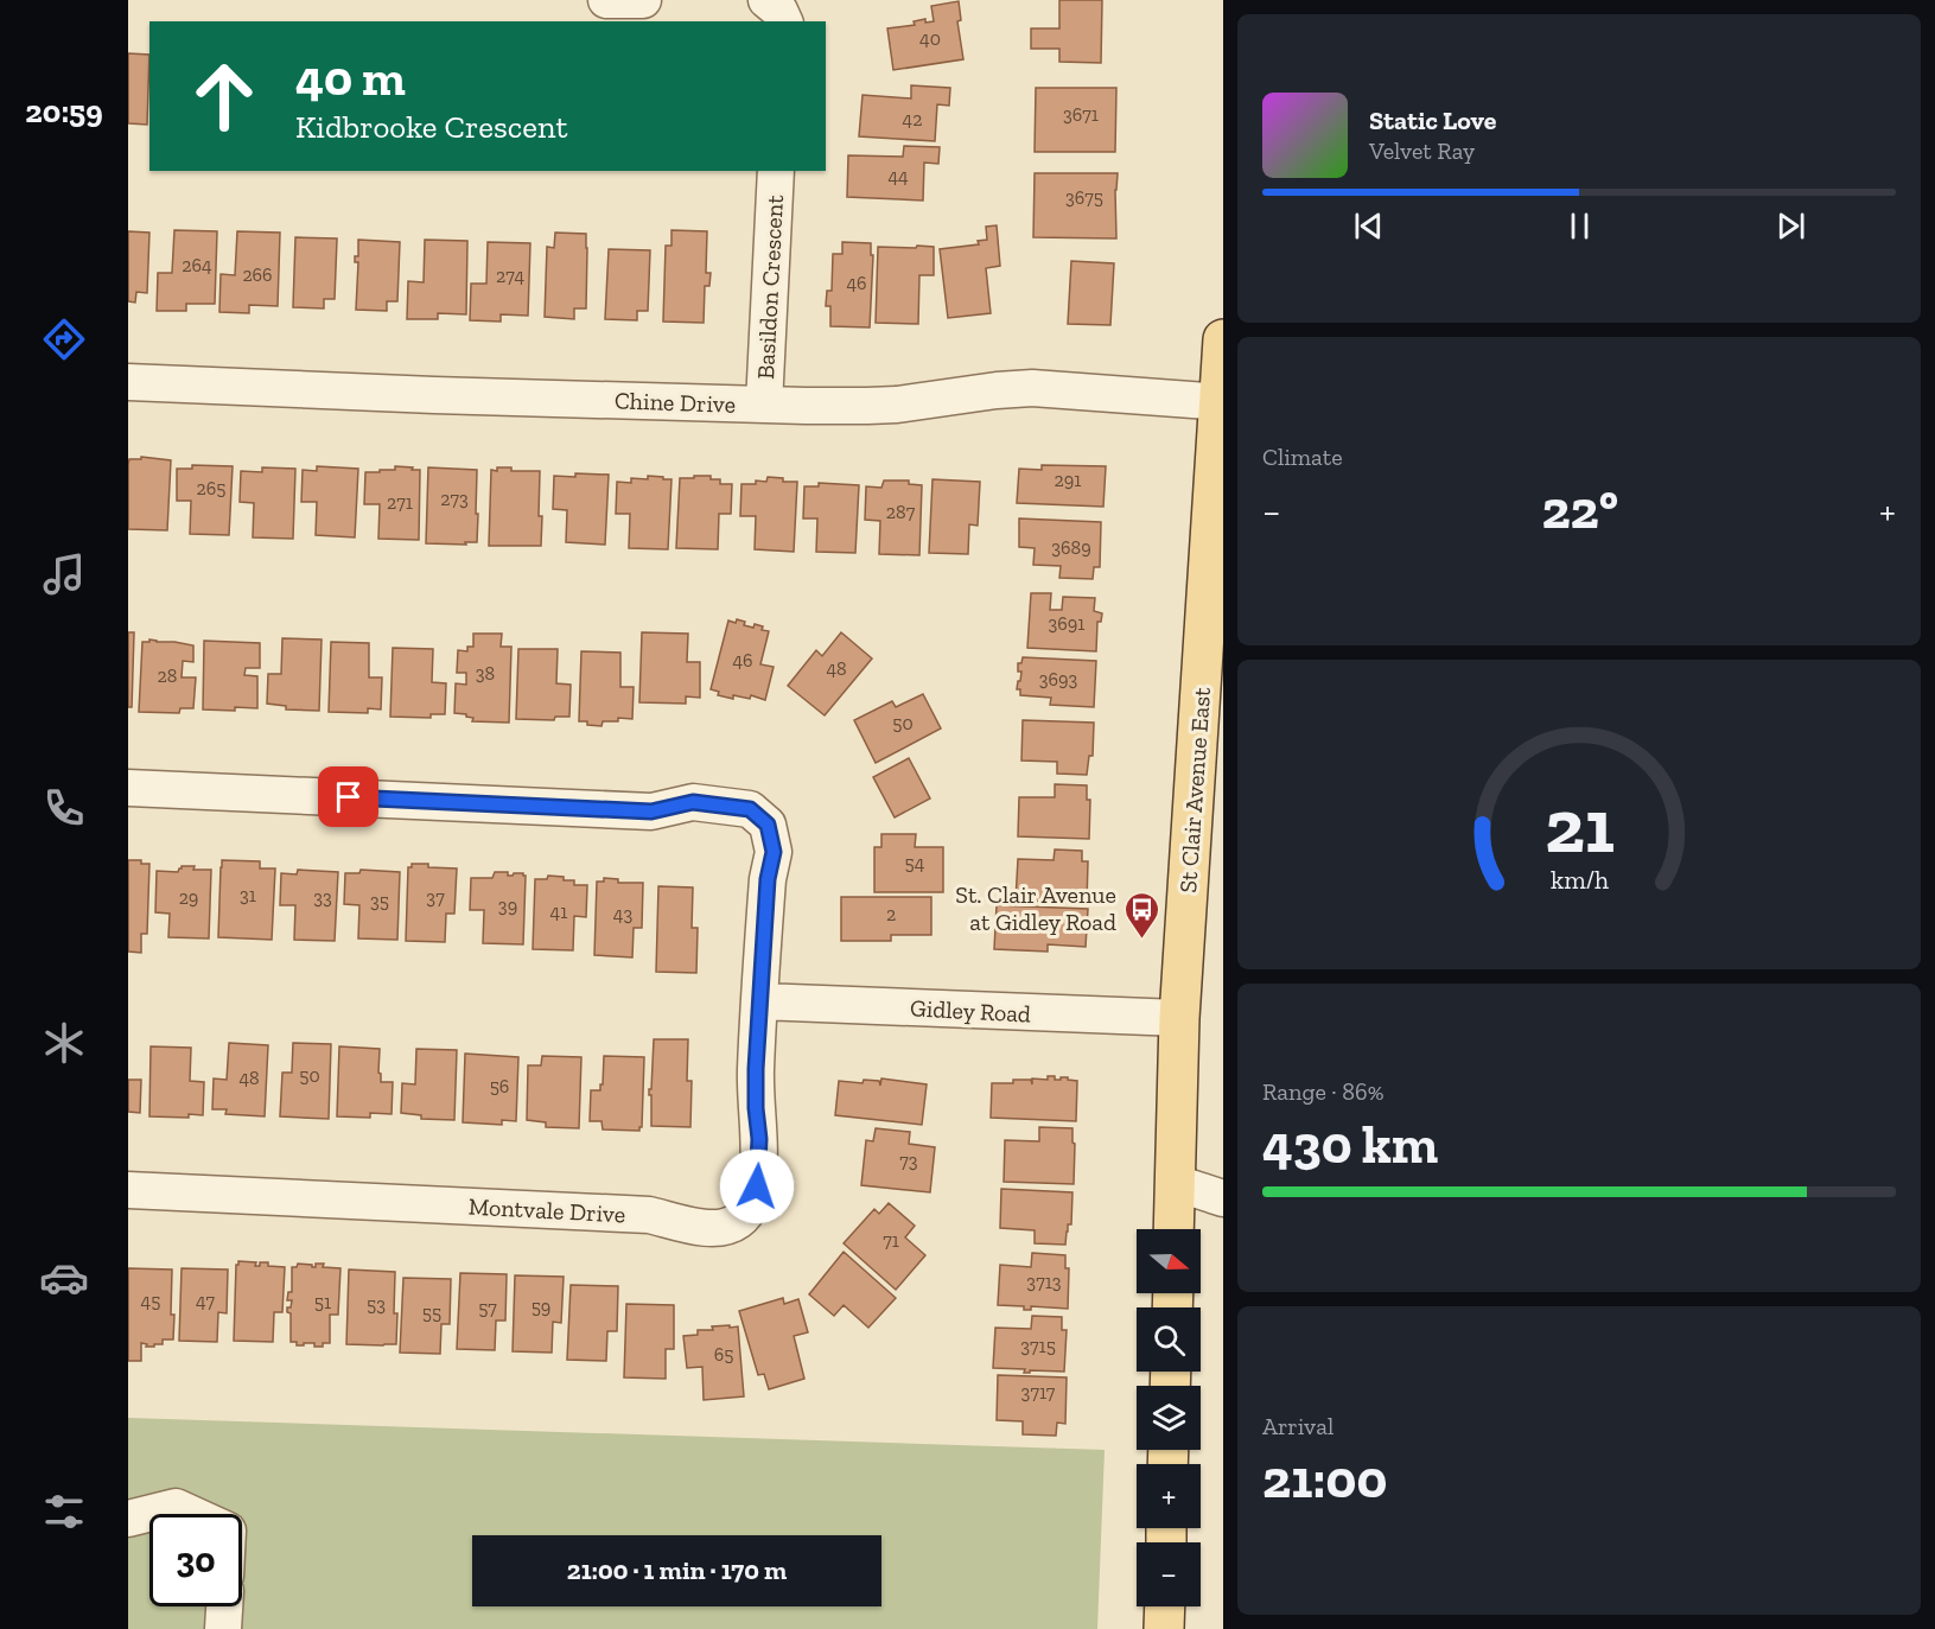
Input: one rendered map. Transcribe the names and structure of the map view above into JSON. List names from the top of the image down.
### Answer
{
  "streets": {
    "main road": ["St Clair Avenue East"],
    "street": [
      "Basildon Crescent",
      "Chine Drive",
      "Gidley Road",
      "Montvale Drive"
    ]
  },
  "crossings": [
    ["Basildon Crescent", "Chine Drive"],
    ["Chine Drive", "St Clair Avenue East"],
    ["St Clair Avenue East", "Gidley Road"],
    ["Gidley Road", "Montvale Drive"]
  ],
  "places": {
    "bus stop": ["St. Clair Avenue at Gidley Road"]
  },
  "house_numbers": [
    "40",
    "3671",
    "42",
    "44",
    "3675",
    "264",
    "266",
    "274",
    "46",
    "291",
    "265",
    "273",
    "271",
    "287",
    "3689",
    "3691",
    "46",
    "48",
    "38",
    "28",
    "3693",
    "50",
    "54",
    "31",
    "29",
    "33",
    "37",
    "35",
    "39",
    "41",
    "43",
    "2",
    "50",
    "48",
    "56",
    "73",
    "71",
    "3713",
    "45",
    "47",
    "51",
    "53",
    "59",
    "57",
    "55",
    "3715",
    "65",
    "3717"
  ],
  "north": "right",
  "page": {
    "tabs": "20:59",
    "turn": ["40 m", "Kidbrooke Crescent"],
    "song": ["Static Love", "Velvet Ray"],
    "tile": [
      "Climate",
      ["Range · 86%", "430 km"],
      ["Arrival", "21:00"]
    ],
    "heat": ["−", "22°", "+"],
    "map_buttons": ["+", "−"],
    "limit": "30",
    "trip": "21:00 · 1 min · 170 m",
    "gauge": ["21", "km/h"]
  }
}
